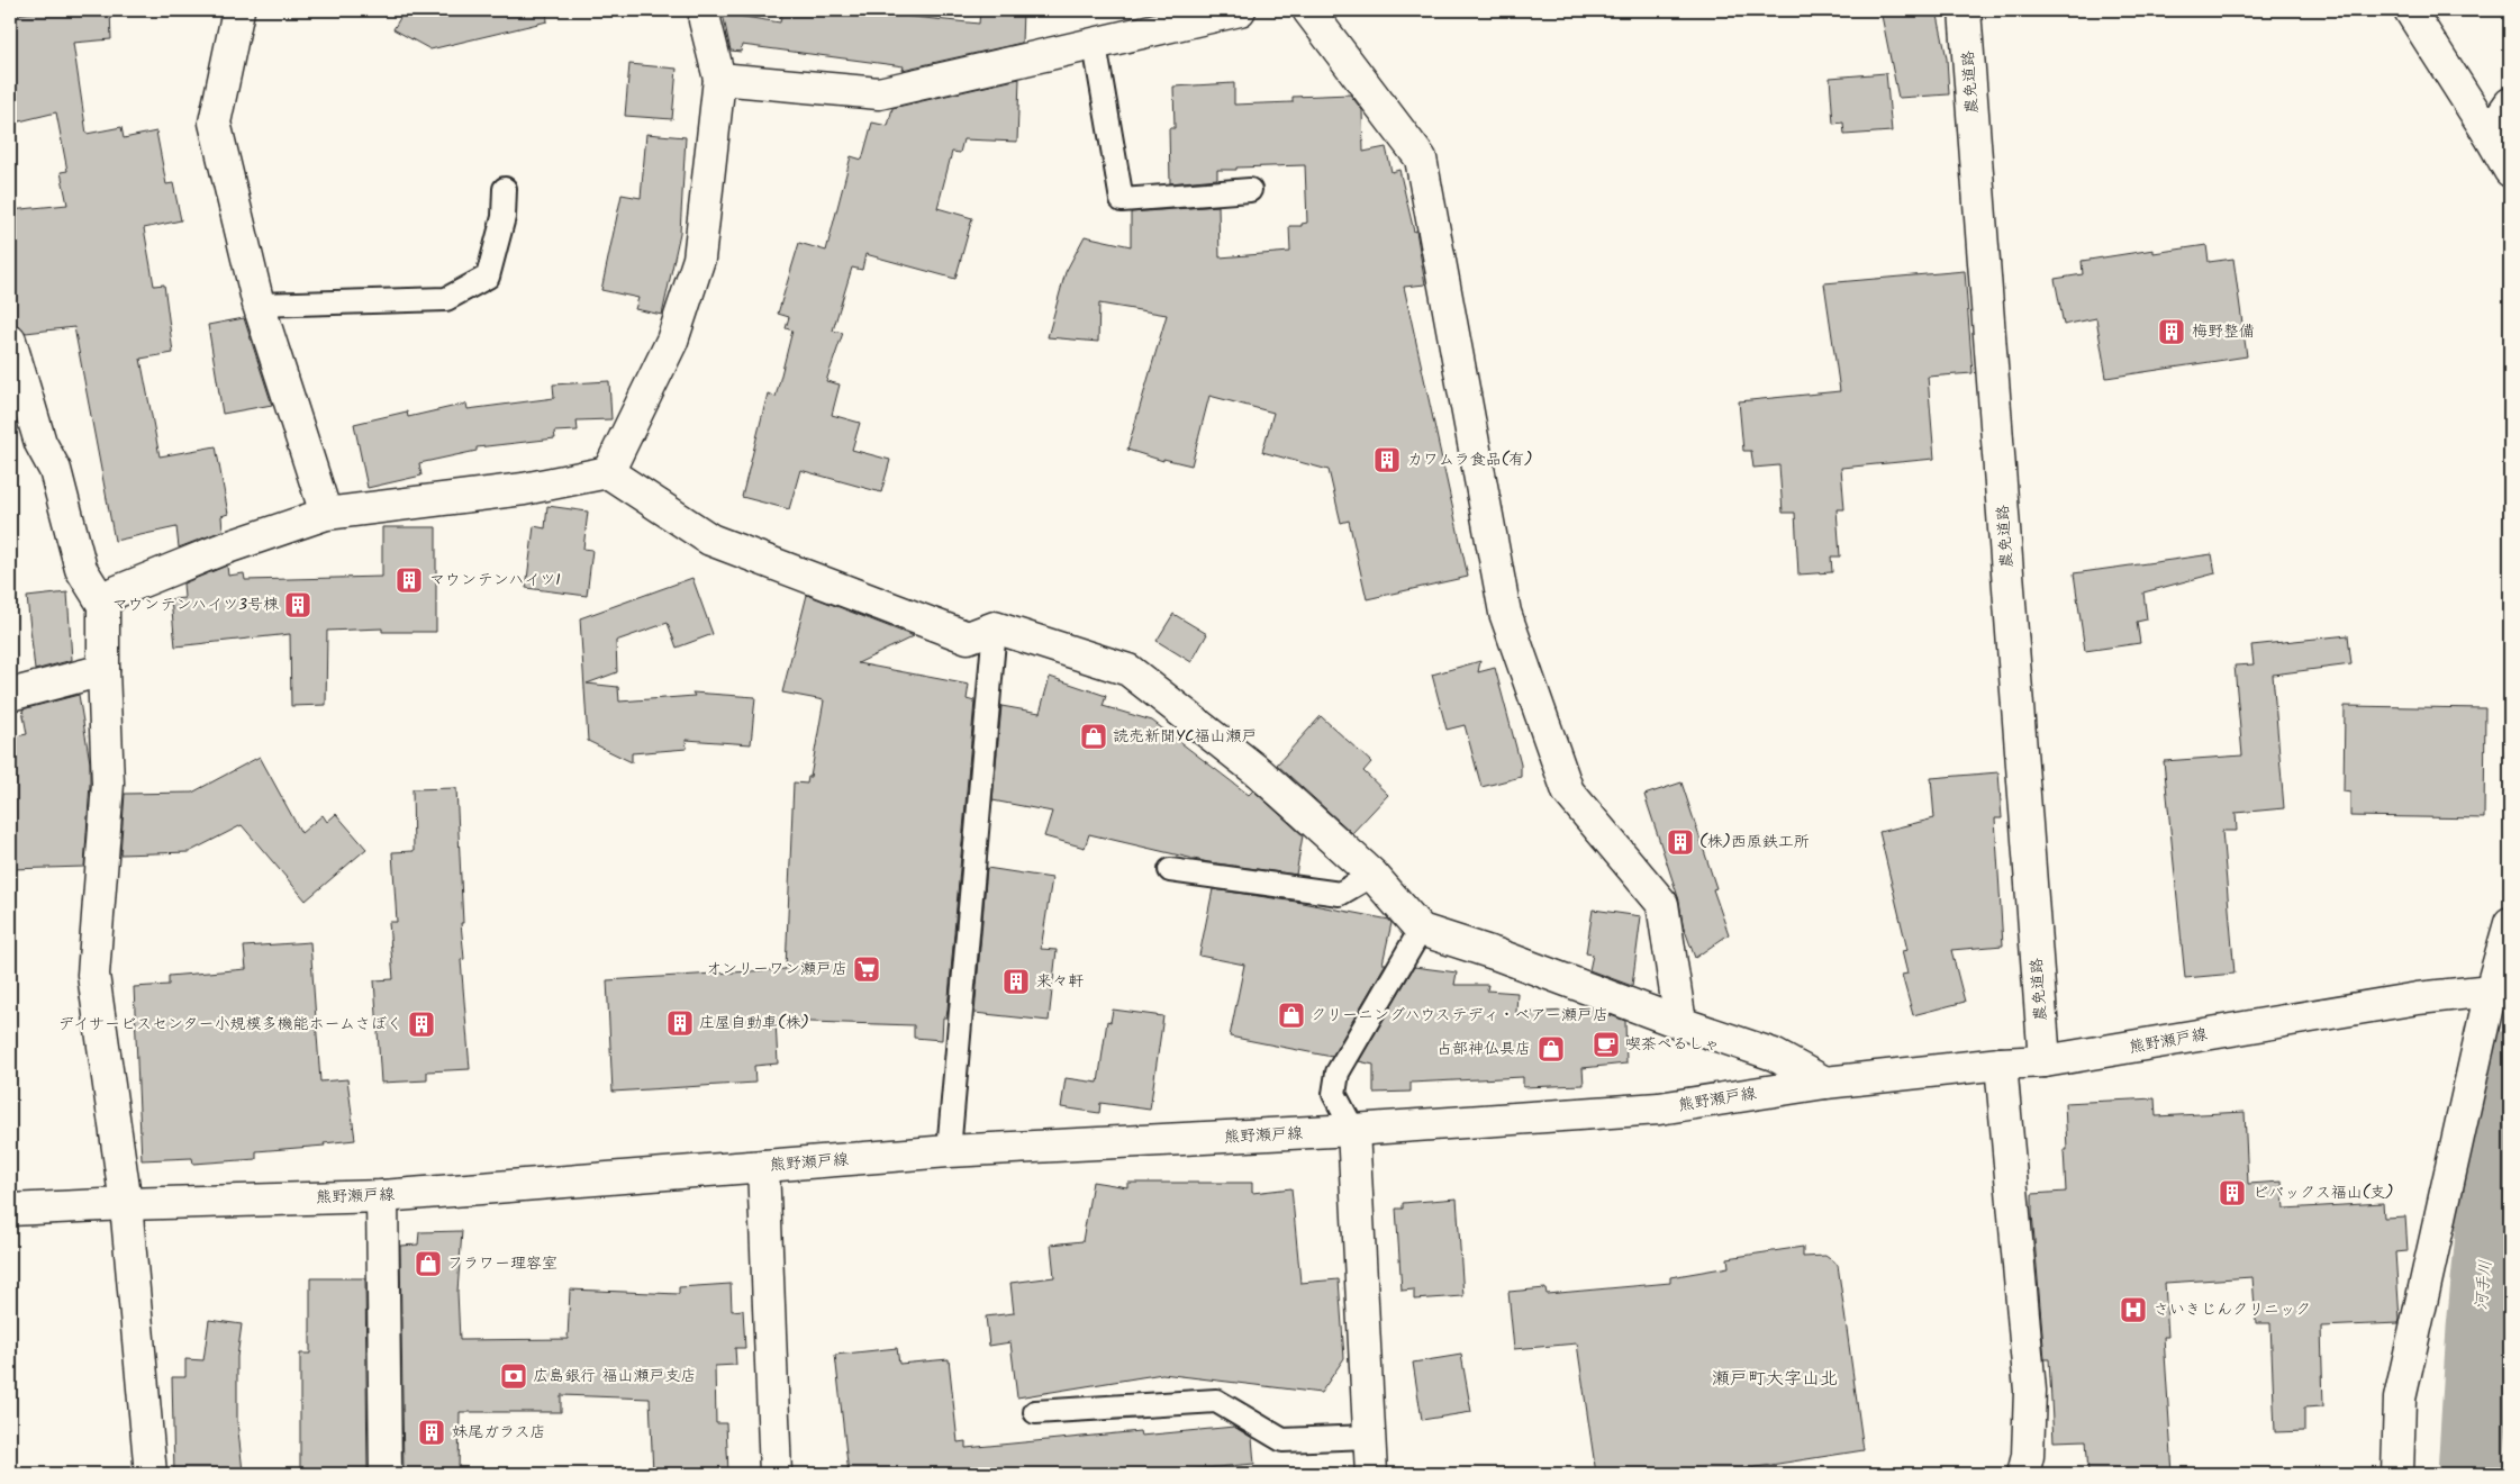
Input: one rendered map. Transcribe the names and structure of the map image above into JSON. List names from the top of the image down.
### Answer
{
  "streets": {
    "street": ["農免道路", "熊野瀬戸線"]
  },
  "crossings": [
    ["農免道路", "熊野瀬戸線"]
  ],
  "districts": ["瀬戸町大字山北"],
  "water": ["河手川"],
  "places": {
    "building": [
      "梅野整備",
      "カワムラ食品(有)",
      "マウンテンハイツ1",
      "マウンテンハイツ3号棟",
      "(株)西原鉄工所",
      "来々軒",
      "庄屋自動車(株)",
      "デイサービスセンター小規模多機能ホームさぼく",
      "ビバックス福山(支)",
      "妹尾ガラス店"
    ],
    "shop": [
      "読売新聞YC福山瀬戸",
      "クリーニングハウステディ・ベアー瀬戸店",
      "占部神仏具店",
      "フラワー理容室"
    ],
    "supermarket": ["オンリーワン瀬戸店"],
    "cafe": ["喫茶ぺるしゃ"],
    "hospital": ["さいきじんクリニック"],
    "bank": ["広島銀行 福山瀬戸支店"]
  }
}
